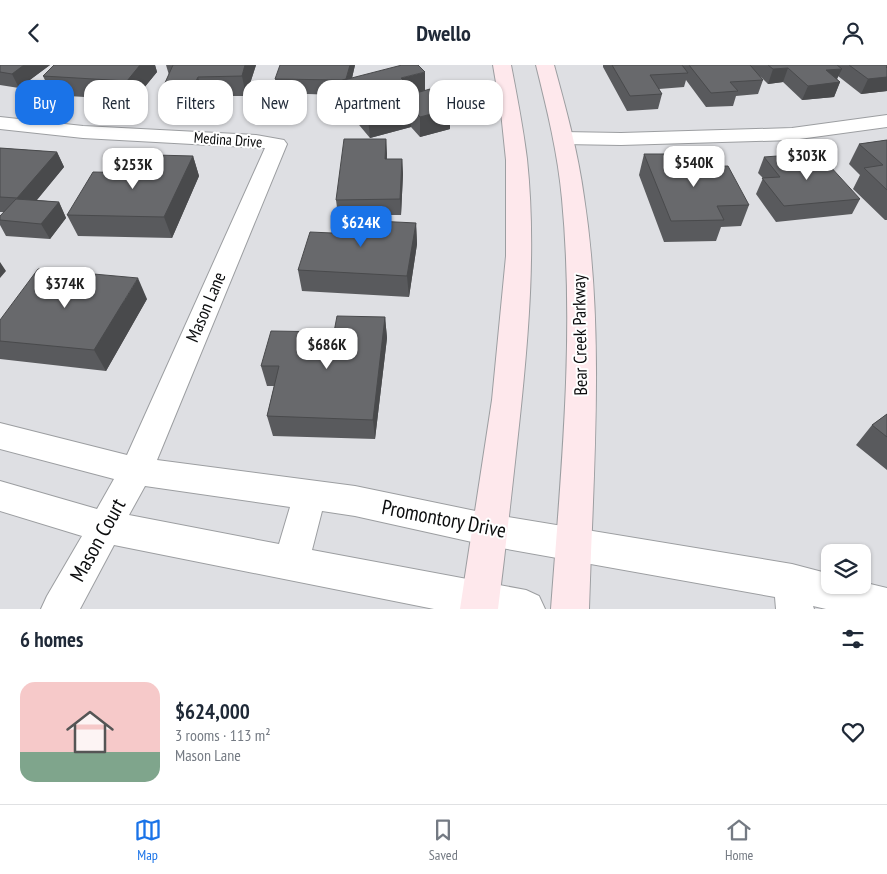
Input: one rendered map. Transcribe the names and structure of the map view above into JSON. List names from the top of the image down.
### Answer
{
  "streets": {
    "main road": ["Bear Creek Parkway"],
    "street": [
      "Medina Drive",
      "Mason Lane",
      "Promontory Drive",
      "Mason Court"
    ]
  },
  "crossings": [
    ["Medina Drive", "Mason Lane"],
    ["Mason Lane", "Promontory Drive"],
    ["Mason Lane", "Mason Court"],
    ["Bear Creek Parkway", "Promontory Drive"],
    ["Promontory Drive", "Mason Court"]
  ],
  "page": {
    "header": "Dwello",
    "chip": [
      "Buy",
      "Rent",
      "Filters",
      "New",
      "Apartment",
      "House"
    ],
    "price": [
      "$303K",
      "$540K",
      "$253K",
      "$624K",
      "$374K",
      "$686K"
    ],
    "heading": "6 homes",
    "list": [
      {
        "name": "$624,000",
        "note": "3 rooms · 113 m² · Mason Lane"
      }
    ],
    "tabs": ["Map", "Saved", "Home"]
  }
}
